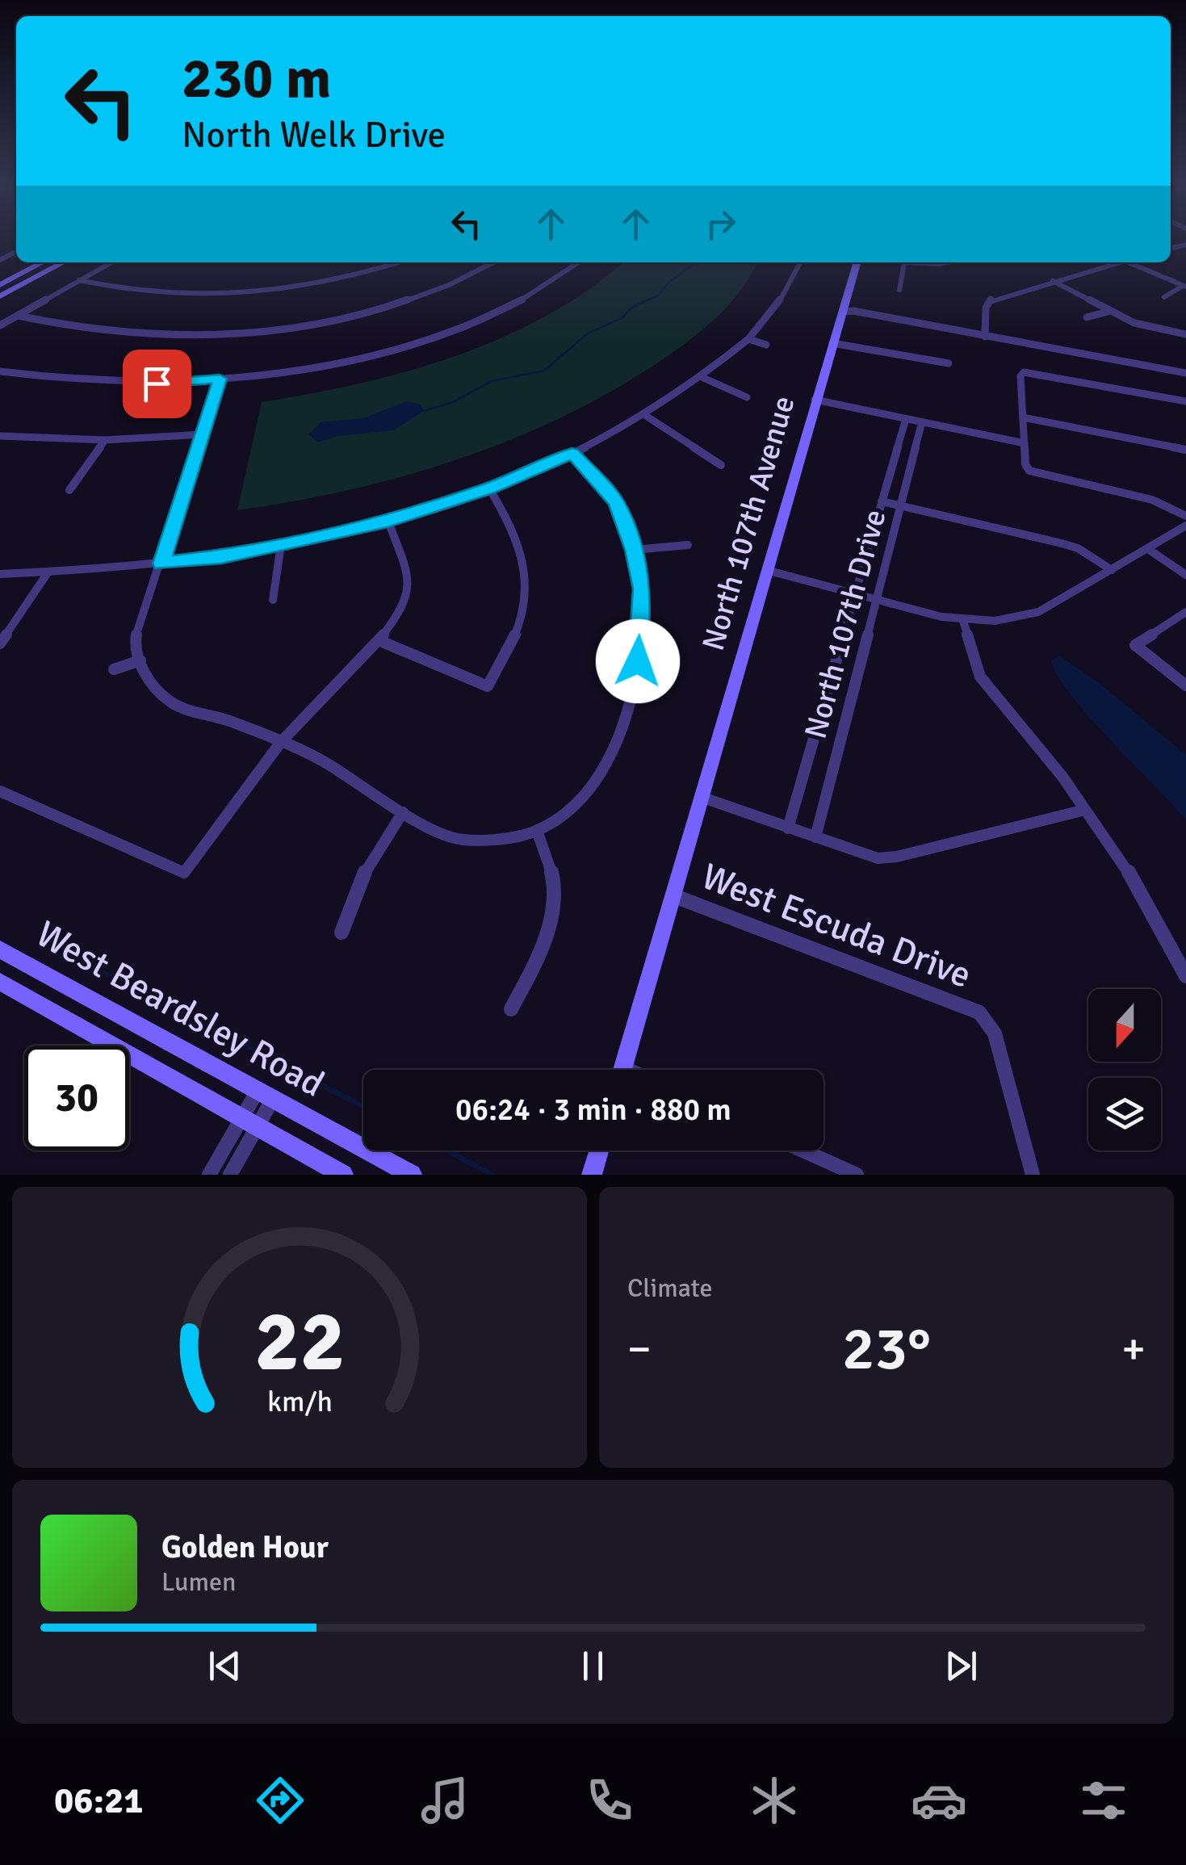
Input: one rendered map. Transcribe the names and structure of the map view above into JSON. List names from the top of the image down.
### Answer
{
  "streets": {
    "main road": ["North 107th Avenue", "West Beardsley Road"],
    "street": ["North 107th Drive", "West Escuda Drive"]
  },
  "crossings": [
    ["North 107th Avenue", "West Escuda Drive"]
  ],
  "north": "bottom",
  "page": {
    "turn": ["230 m", "North Welk Drive"],
    "limit": "30",
    "trip": "06:24 · 3 min · 880 m",
    "tile": "Climate",
    "heat": ["−", "23°", "+"],
    "song": ["Golden Hour", "Lumen"],
    "tabs": "06:21",
    "gauge": ["22", "km/h"]
  }
}
